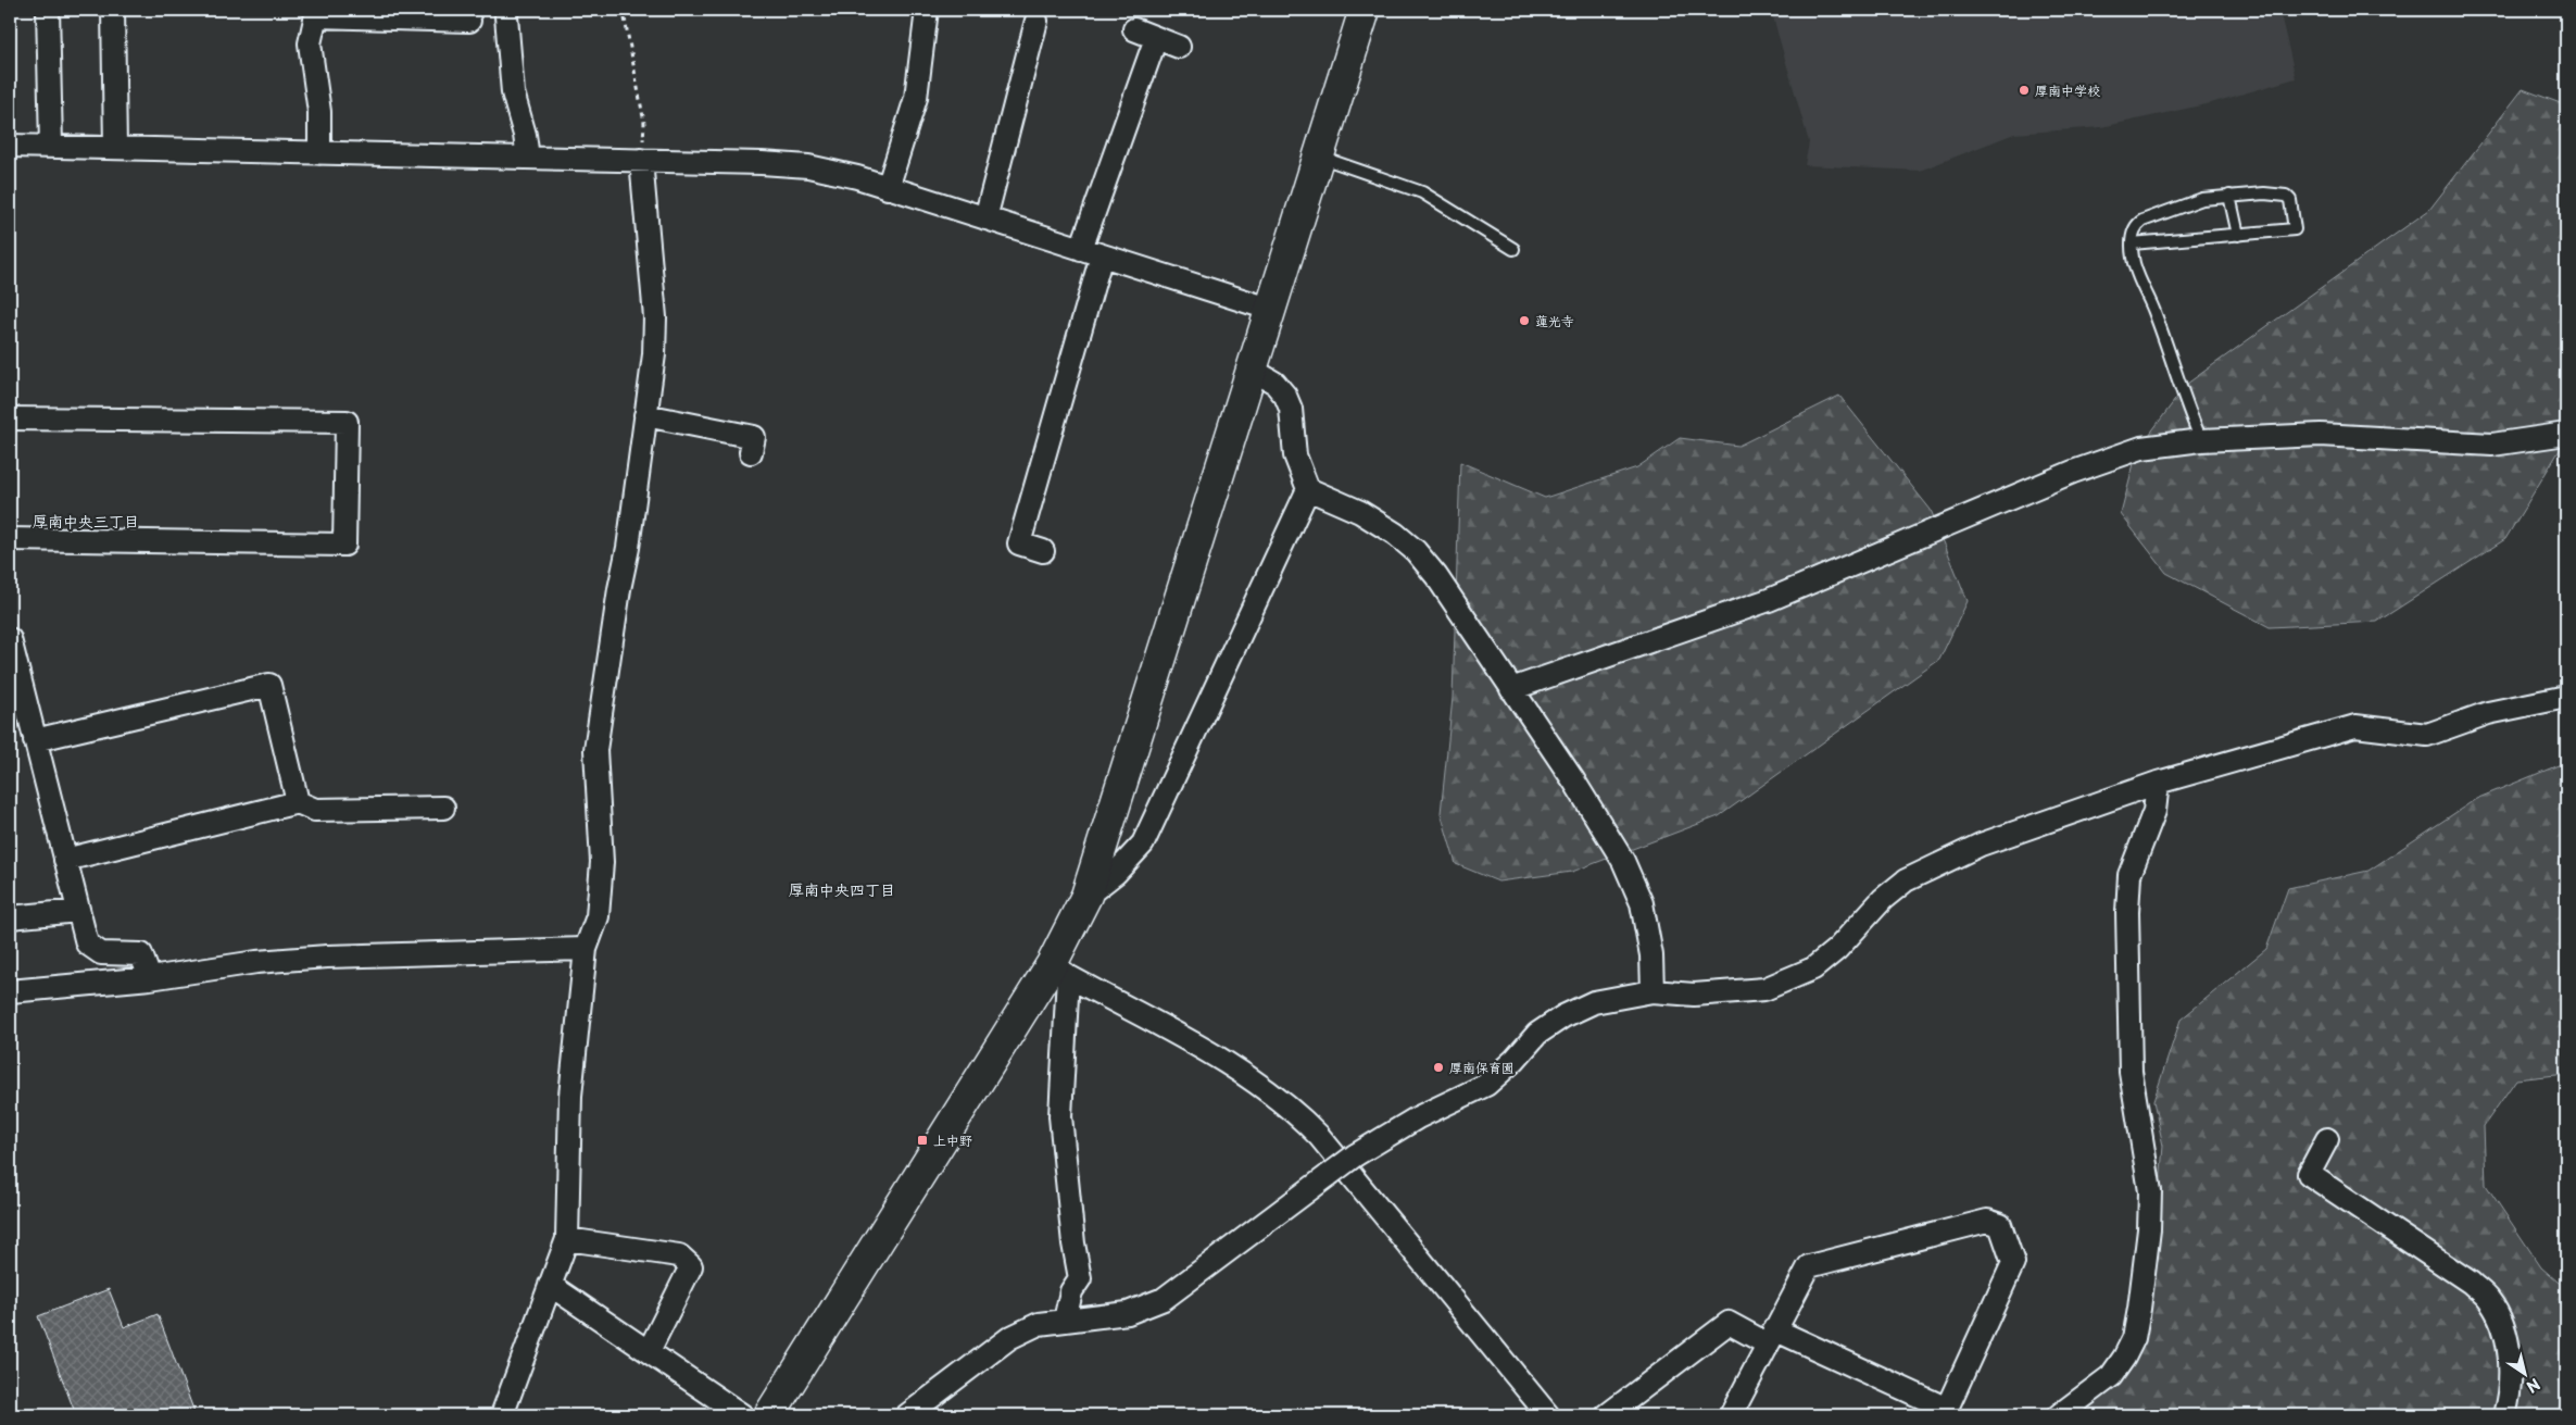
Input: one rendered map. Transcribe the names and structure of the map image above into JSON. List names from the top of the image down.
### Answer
{
  "districts": ["厚南中央三丁目", "厚南中央四丁目"],
  "places": {
    "other": ["厚南中学校", "蓮光寺", "厚南保育園"],
    "transit": ["上中野"]
  },
  "north": "bottom right"
}
